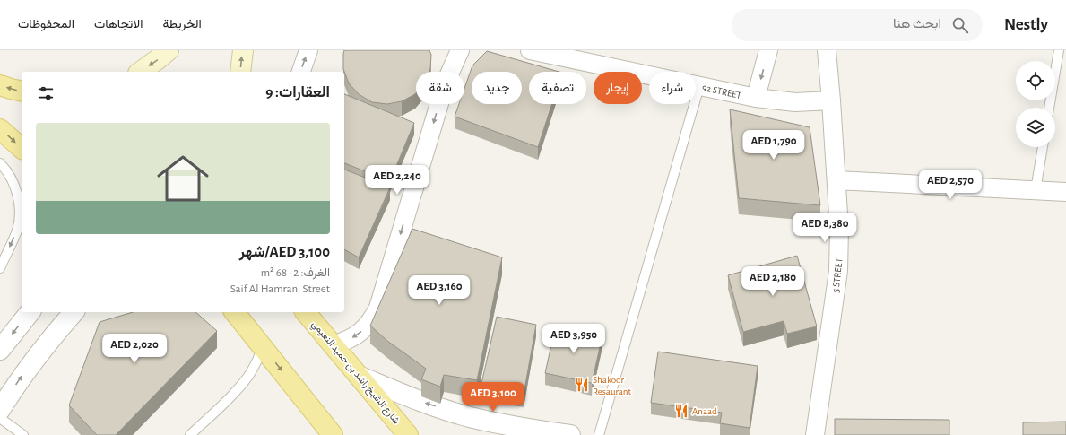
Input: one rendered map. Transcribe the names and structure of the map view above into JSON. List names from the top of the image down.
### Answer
{
  "streets": {
    "main road": ["شارع الشيخ راشد بن حميد النعيمي"],
    "street": ["92 STREET", "5 STREET"]
  },
  "crossings": [
    ["92 STREET", "5 STREET"]
  ],
  "places": {
    "restaurant": ["Shakoor Resaurant", "Anaad"]
  },
  "page": {
    "header": "Nestly",
    "search": "ابحث هنا",
    "nav": ["الخريطة", "الاتجاهات", "المحفوظات"],
    "chip": [
      "شراء",
      "إيجار",
      "تصفية",
      "جديد",
      "شقة"
    ],
    "heading": "العقارات: 9",
    "list": [
      {
        "name": "AED 3,100/شهر",
        "note": "الغرف: 2 · 68 m² · Saif Al Hamrani Street"
      }
    ],
    "price": [
      "AED 1,790",
      "AED 2,240",
      "AED 2,570",
      "AED 8,380",
      "AED 2,180",
      "AED 3,160",
      "AED 3,950",
      "AED 2,020",
      "AED 3,100"
    ]
  }
}
